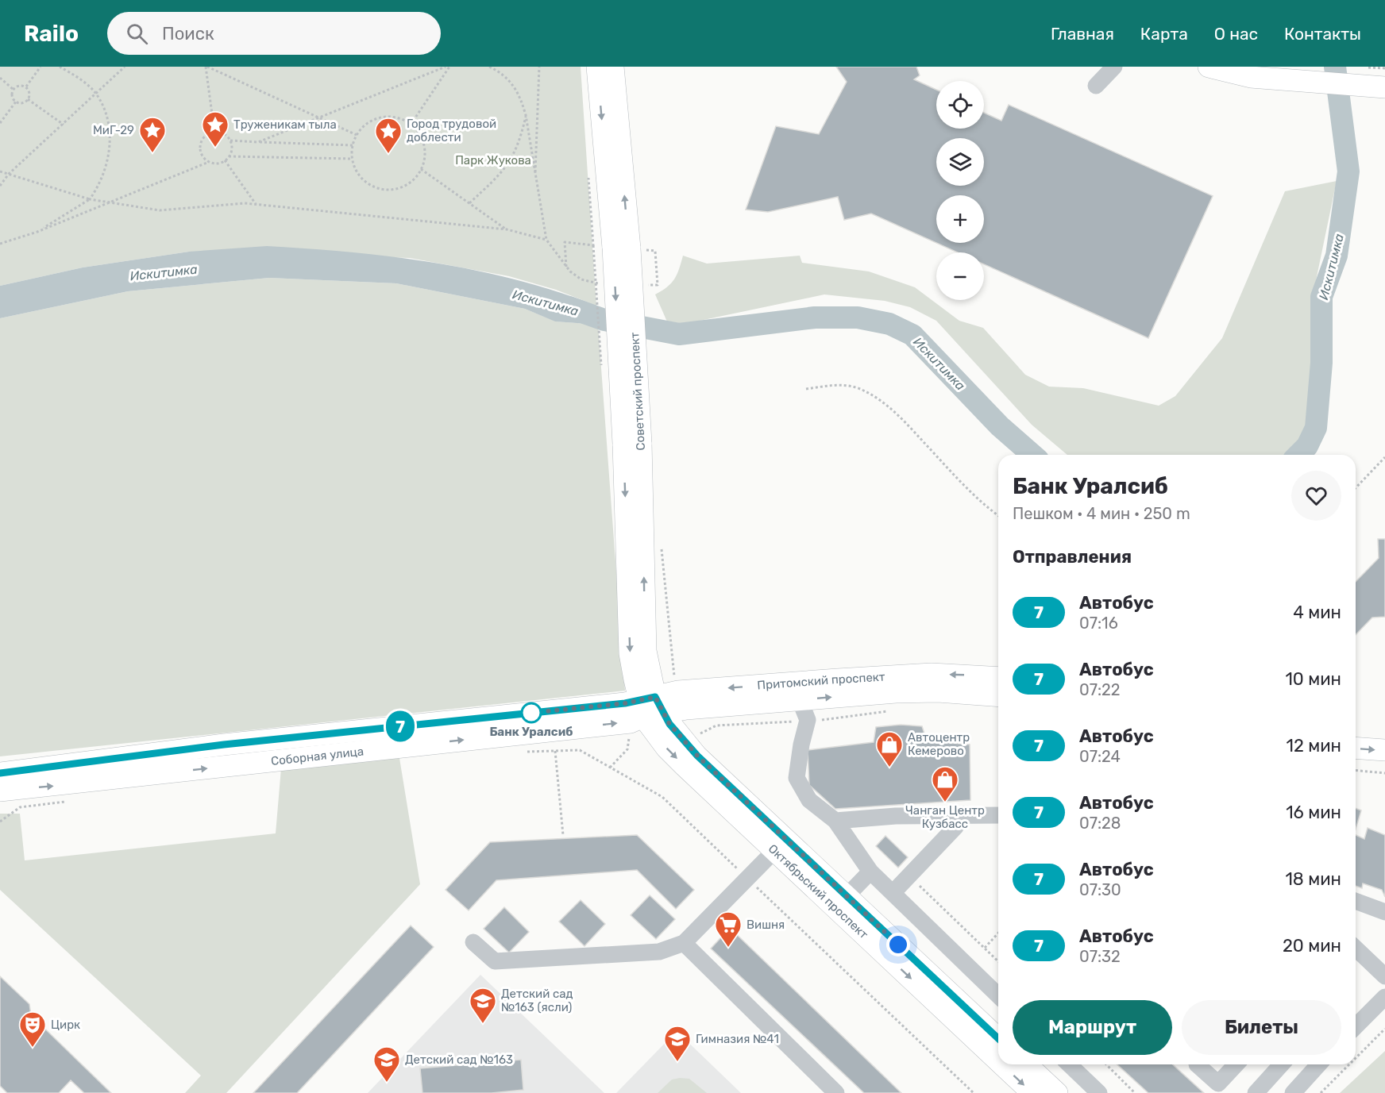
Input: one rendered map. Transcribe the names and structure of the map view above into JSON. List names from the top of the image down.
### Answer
{
  "streets": {
    "main road": [
      "Советский проспект",
      "Притомский проспект",
      "Соборная улица",
      "Октябрьский проспект"
    ]
  },
  "crossings": [
    ["Советский проспект", "Притомский проспект"],
    ["Советский проспект", "Соборная улица"],
    ["Советский проспект", "Октябрьский проспект"],
    ["Притомский проспект", "Соборная улица"],
    ["Притомский проспект", "Октябрьский проспект"],
    ["Соборная улица", "Октябрьский проспект"]
  ],
  "water": ["Искитимка"],
  "parks": ["Парк Жукова"],
  "places": {
    "place": ["Труженикам тыла", "МиГ-29", "Город трудовой доблести"],
    "other": ["Банк Уралсиб"],
    "shop": ["Автоцентр Кемерово", "Чанган Центр Кузбасс"],
    "supermarket": ["Вишня"],
    "school or university": ["Детский сад №163 (ясли)", "Гимназия №41", "Детский сад №163"],
    "theatre": ["Цирк"]
  },
  "lines": ["bus line 7"],
  "page": {
    "header": "Railo",
    "search": "Поиск",
    "nav": [
      "Главная",
      "Карта",
      "О нас",
      "Контакты"
    ],
    "on_map": "7",
    "map_buttons": ["+", "−"],
    "heading": [
      ["Банк Уралсиб", "Пешком · 4 мин · 250 m"],
      "Отправления"
    ],
    "list": [
      {
        "mark": "7",
        "name": "Автобус",
        "note": "07:16",
        "value": "4 мин"
      },
      {
        "mark": "7",
        "name": "Автобус",
        "note": "07:22",
        "value": "10 мин"
      },
      {
        "mark": "7",
        "name": "Автобус",
        "note": "07:24",
        "value": "12 мин"
      },
      {
        "mark": "7",
        "name": "Автобус",
        "note": "07:28",
        "value": "16 мин"
      },
      {
        "mark": "7",
        "name": "Автобус",
        "note": "07:30",
        "value": "18 мин"
      },
      {
        "mark": "7",
        "name": "Автобус",
        "note": "07:32",
        "value": "20 мин"
      }
    ],
    "buttons": ["Маршрут", "Билеты"]
  }
}
